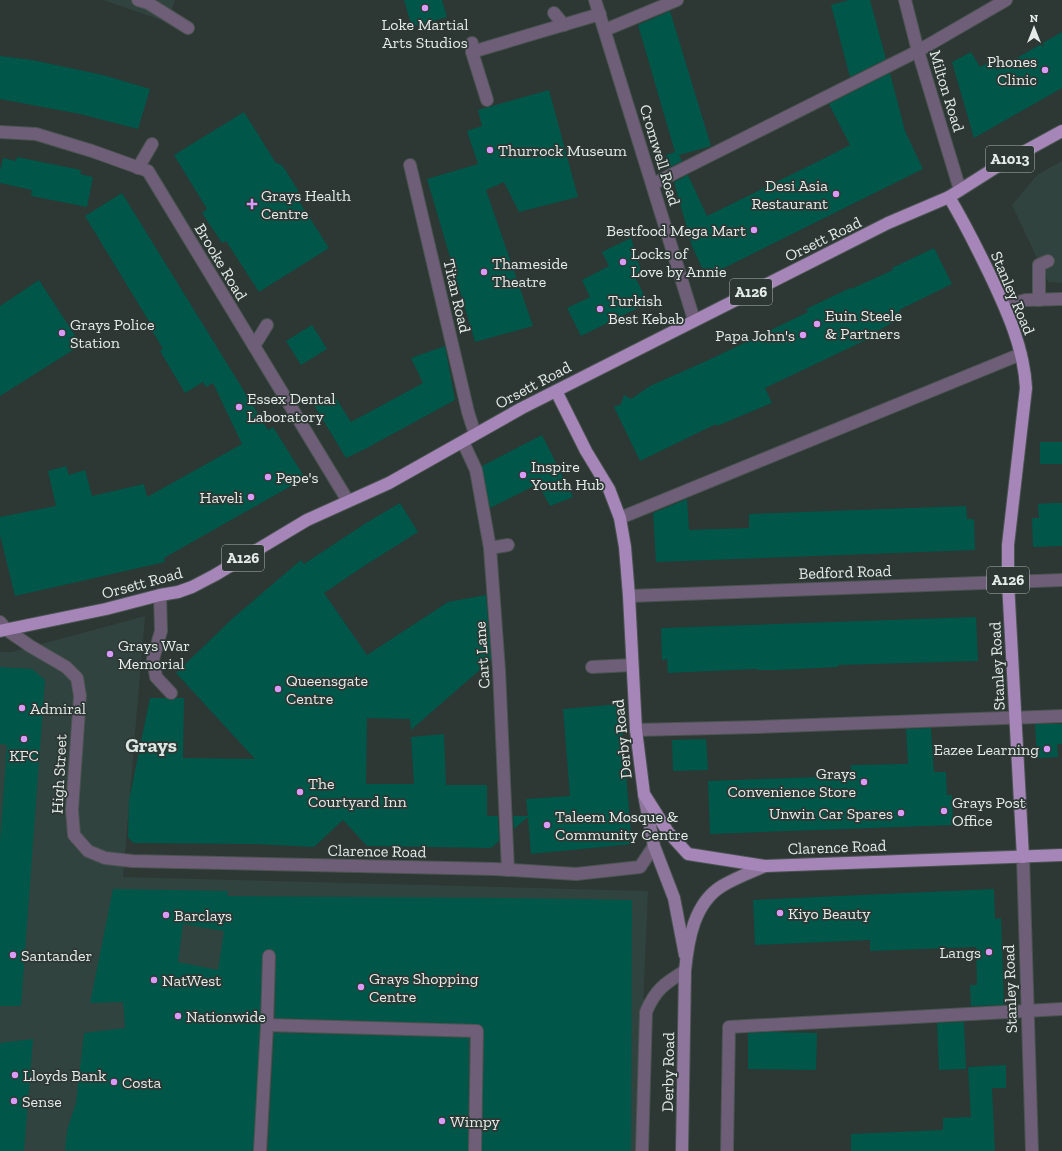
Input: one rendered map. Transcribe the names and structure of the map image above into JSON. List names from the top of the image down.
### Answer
{
  "streets": {
    "main road": [
      "A1013",
      "Orsett Road",
      "A126",
      "Stanley Road",
      "Derby Road",
      "Clarence Road"
    ],
    "street": [
      "Milton Road",
      "Cromwell Road",
      "Brooke Road",
      "Titan Road",
      "Bedford Road",
      "Cart Lane",
      "High Street"
    ]
  },
  "crossings": [
    ["Milton Road", "Orsett Road"],
    ["Cromwell Road", "Orsett Road"],
    ["Orsett Road", "Brooke Road"],
    ["Orsett Road", "Stanley Road"],
    ["Orsett Road", "Titan Road"],
    ["Orsett Road", "Cart Lane"],
    ["Orsett Road", "Derby Road"],
    ["Orsett Road", "High Street"],
    ["Stanley Road", "Bedford Road"],
    ["Stanley Road", "Clarence Road"],
    ["Bedford Road", "Derby Road"],
    ["Cart Lane", "Clarence Road"],
    ["Derby Road", "Clarence Road"],
    ["High Street", "Clarence Road"]
  ],
  "districts": ["Grays"],
  "places": {
    "other": [
      "Loke Martial Arts Studios",
      "Phones Clinic",
      "Thurrock Museum",
      "Desi Asia Restaurant",
      "Bestfood Mega Mart",
      "Locks of Love by Annie",
      "Thameside Theatre",
      "Turkish Best Kebab",
      "Euin Steele & Partners",
      "Grays Police Station",
      "Papa John's",
      "Essex Dental Laboratory",
      "Inspire Youth Hub",
      "Pepe's",
      "Haveli",
      "Grays War Memorial",
      "Queensgate Centre",
      "Admiral",
      "KFC",
      "Eazee Learning",
      "Grays Convenience Store",
      "The Courtyard Inn",
      "Grays Post Office",
      "Unwin Car Spares",
      "Taleem Mosque & Community Centre",
      "Kiyo Beauty",
      "Barclays",
      "Langs",
      "Santander",
      "NatWest",
      "Grays Shopping Centre",
      "Nationwide",
      "Lloyds Bank",
      "Costa",
      "Sense",
      "Wimpy"
    ],
    "health": ["Grays Health Centre"]
  },
  "north": "top"
}
